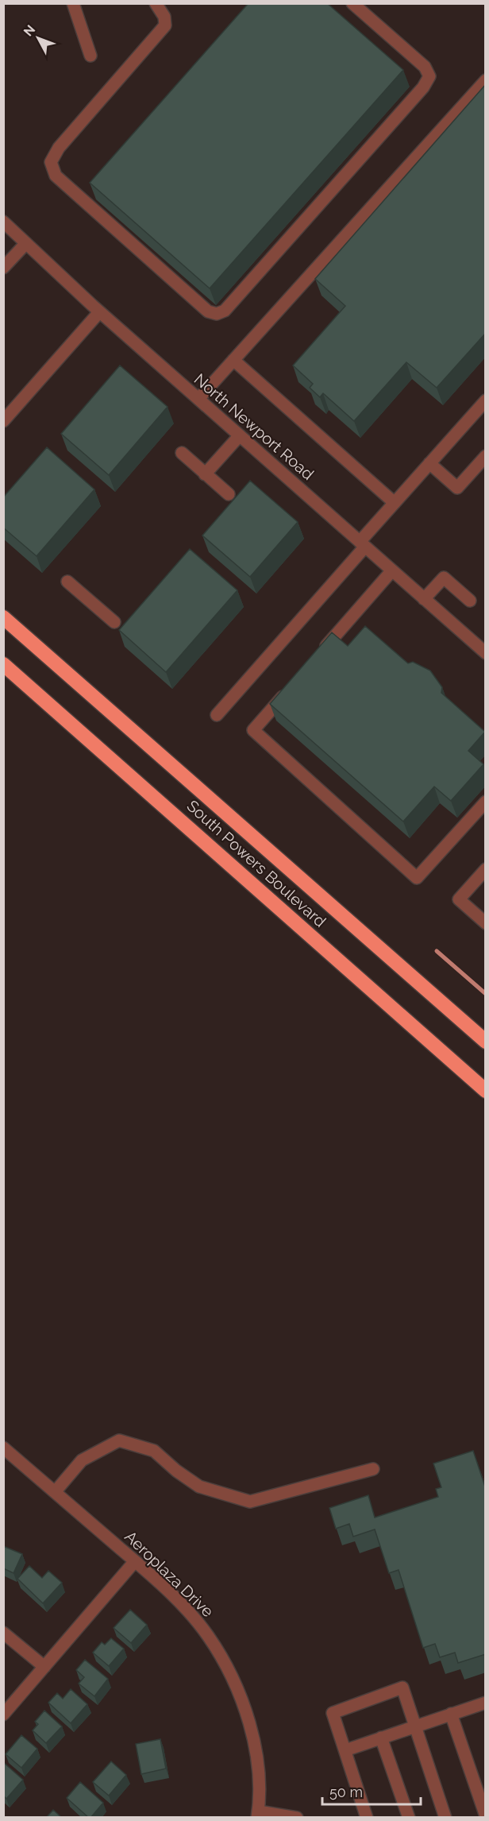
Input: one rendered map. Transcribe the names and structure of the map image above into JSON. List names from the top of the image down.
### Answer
{
  "streets": {
    "highway": ["South Powers Boulevard"],
    "street": ["North Newport Road", "Aeroplaza Drive"]
  },
  "scale_bar": "50 m",
  "north": "top left"
}
